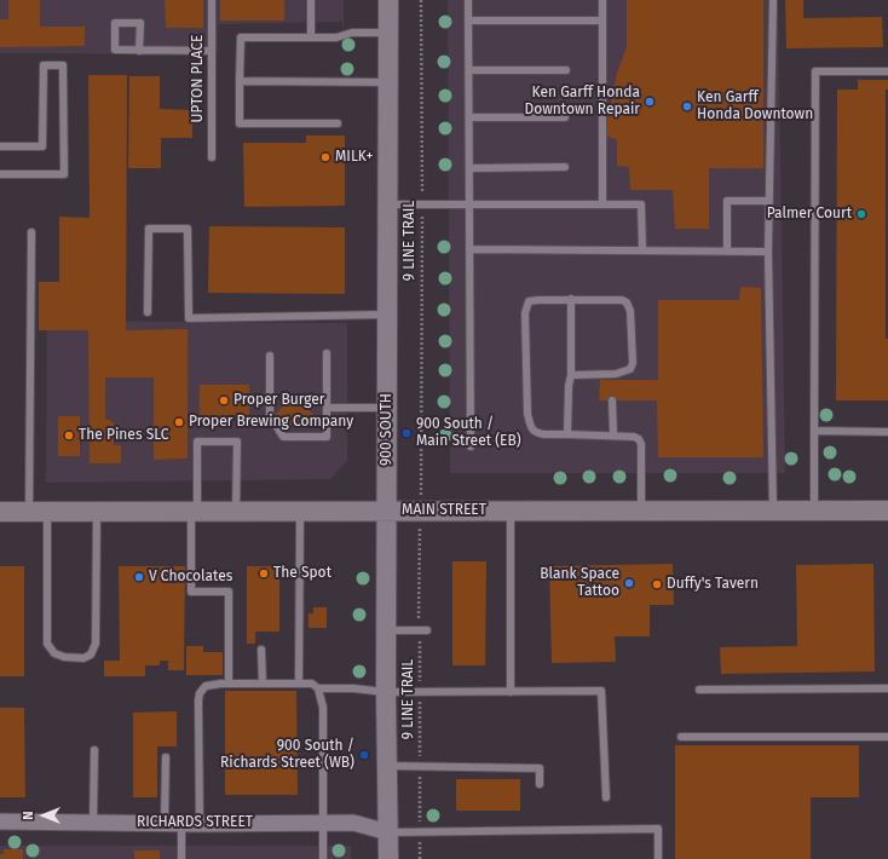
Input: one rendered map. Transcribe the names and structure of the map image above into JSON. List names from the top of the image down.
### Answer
{
  "streets": {
    "street": ["900 SOUTH", "MAIN STREET", "RICHARDS STREET"],
    "lane": ["UPTON PLACE"],
    "path": ["9 LINE TRAIL"]
  },
  "crossings": [
    ["900 SOUTH", "MAIN STREET"],
    ["900 SOUTH", "RICHARDS STREET"]
  ],
  "places": [
    "Ken Garff Honda Downtown Repair",
    "Ken Garff Honda Downtown",
    "MILK+",
    "Palmer Court",
    "Proper Burger",
    "Proper Brewing Company",
    "900 South / Main Street (EB)",
    "The Pines SLC",
    "The Spot",
    "V Chocolates",
    "Blank Space Tattoo",
    "Duffy's Tavern",
    "900 South / Richards Street (WB)"
  ],
  "north": "left"
}
